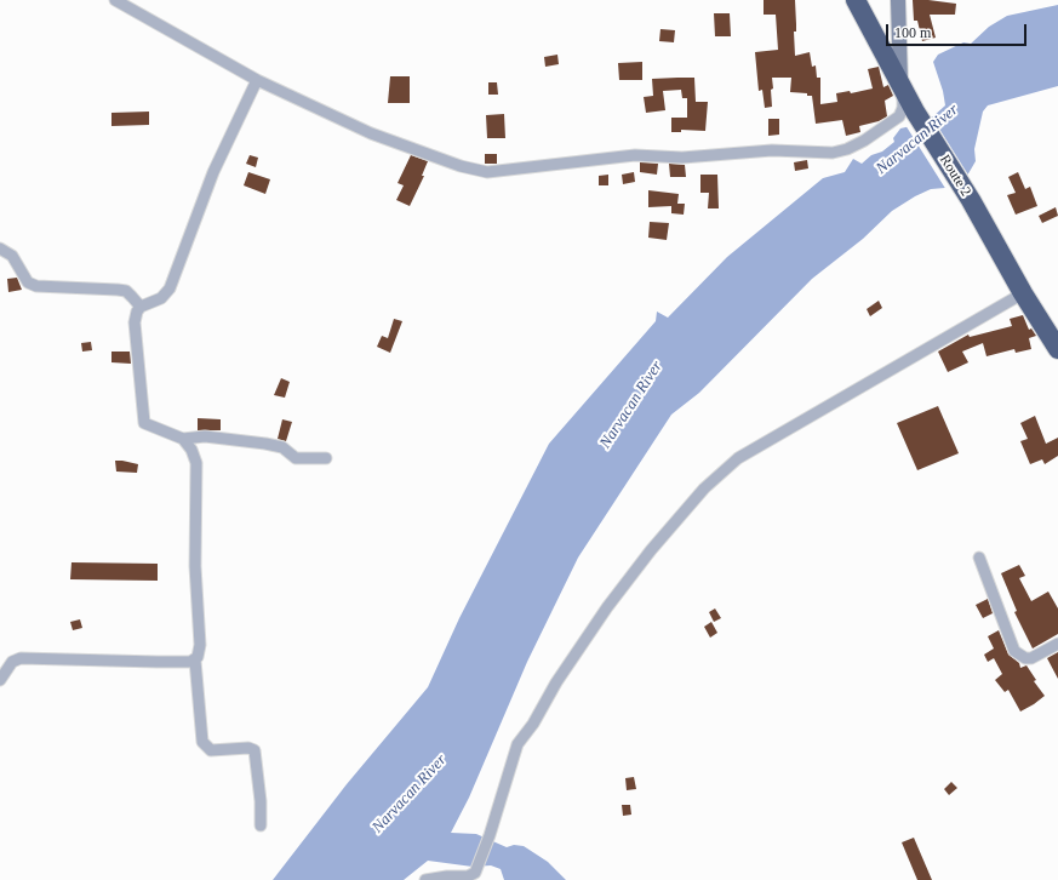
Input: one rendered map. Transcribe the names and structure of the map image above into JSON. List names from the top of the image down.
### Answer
{
  "streets": {
    "highway": ["Route 2"]
  },
  "water": ["Narvacan River"],
  "scale_bar": "100 m"
}
